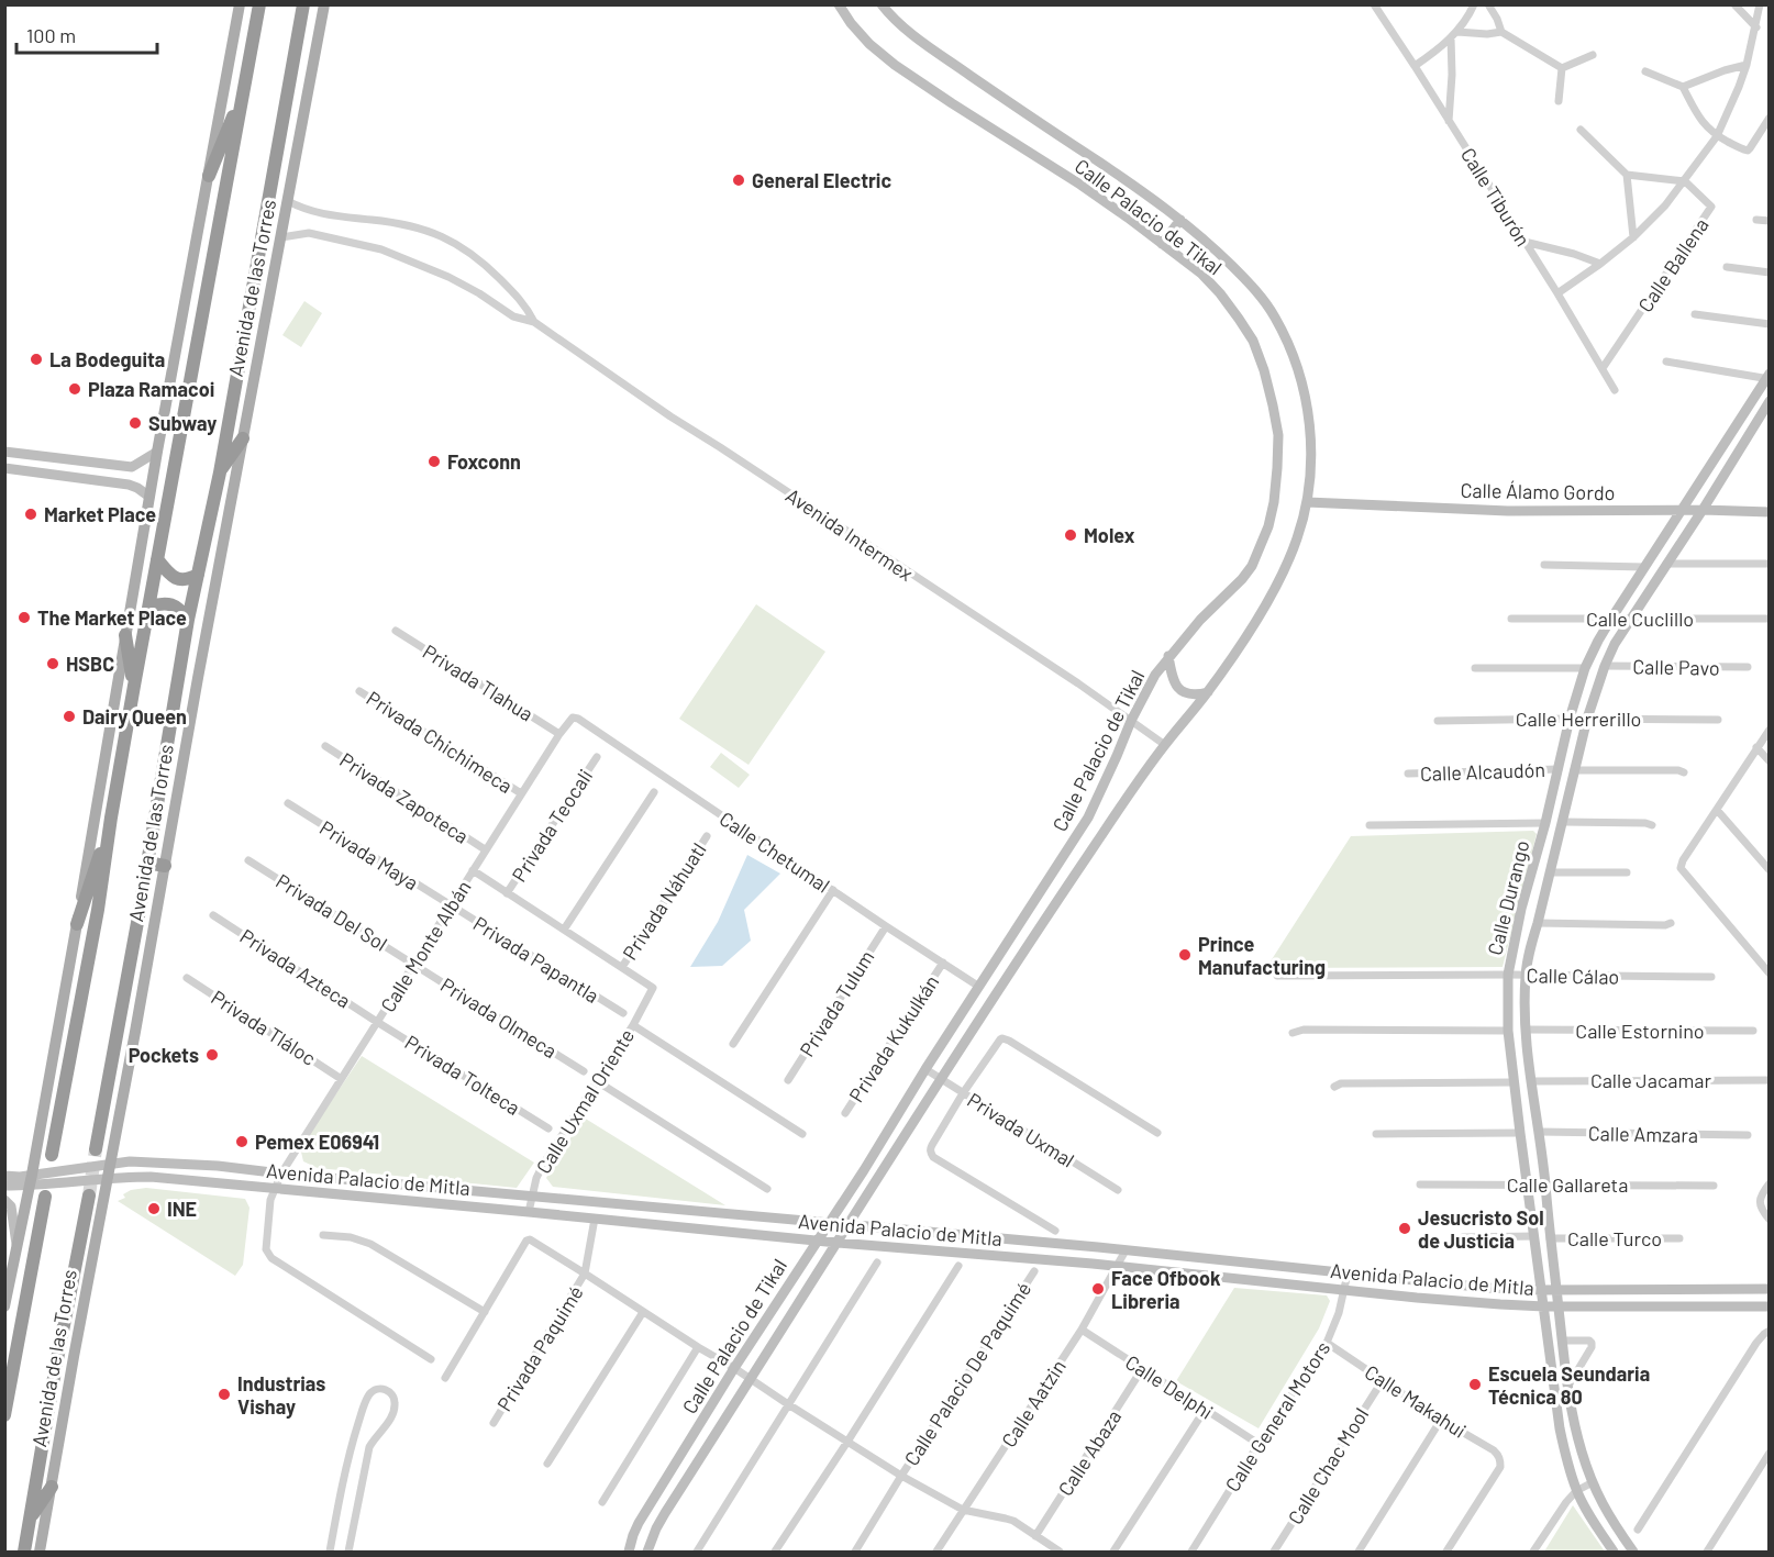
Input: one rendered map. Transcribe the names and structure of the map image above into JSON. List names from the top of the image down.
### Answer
{
  "streets": {
    "highway": ["Avenida de las Torres"],
    "main road": [
      "Calle Palacio de Tikal",
      "Calle Álamo Gordo",
      "Calle Durango",
      "Avenida Palacio de Mitla"
    ],
    "street": [
      "Calle Tiburón",
      "Calle Ballena",
      "Avenida Intermex",
      "Calle Cuclillo",
      "Calle Pavo",
      "Privada Tlahua",
      "Calle Herrerillo",
      "Privada Chichimeca",
      "Calle Alcaudón",
      "Privada Zapoteca",
      "Privada Teocali",
      "Calle Chetumal",
      "Privada Maya",
      "Privada Náhuatl",
      "Privada Del Sol",
      "Calle Monte Albán",
      "Privada Papantla",
      "Privada Azteca",
      "Calle Cálao",
      "Privada Tulum",
      "Privada Olmeca",
      "Privada Tláloc",
      "Calle Estornino",
      "Privada Kukulkán",
      "Privada Tolteca",
      "Calle Jacamar",
      "Calle Uxmal Oriente",
      "Privada Uxmal",
      "Calle Amzara",
      "Calle Gallareta",
      "Calle Turco",
      "Privada Paquimé",
      "Calle Palacio De Paquimé",
      "Calle Delphi",
      "Calle Makahui",
      "Calle Aatzin",
      "Calle General Motors",
      "Calle Abaza",
      "Calle Chac Mool"
    ]
  },
  "crossings": [
    ["Calle Tiburón", "Calle Ballena"],
    ["Calle Palacio de Tikal", "Calle Álamo Gordo"],
    ["Calle Palacio de Tikal", "Avenida Intermex"],
    ["Calle Palacio de Tikal", "Calle Chetumal"],
    ["Calle Palacio de Tikal", "Privada Uxmal"],
    ["Calle Palacio de Tikal", "Avenida Palacio de Mitla"],
    ["Calle Palacio de Tikal", "Calle Palacio De Paquimé"],
    ["Avenida de las Torres", "Avenida Intermex"],
    ["Avenida de las Torres", "Avenida Palacio de Mitla"],
    ["Calle Álamo Gordo", "Calle Durango"],
    ["Calle Cuclillo", "Calle Durango"],
    ["Calle Pavo", "Calle Durango"],
    ["Privada Tlahua", "Calle Monte Albán"],
    ["Calle Herrerillo", "Calle Durango"],
    ["Privada Chichimeca", "Calle Monte Albán"],
    ["Calle Alcaudón", "Calle Durango"],
    ["Privada Zapoteca", "Calle Monte Albán"],
    ["Calle Chetumal", "Calle Monte Albán"],
    ["Calle Chetumal", "Privada Tulum"],
    ["Calle Chetumal", "Privada Kukulkán"],
    ["Privada Maya", "Calle Monte Albán"],
    ["Privada Maya", "Privada Papantla"],
    ["Calle Durango", "Calle Cálao"],
    ["Calle Durango", "Calle Estornino"],
    ["Calle Durango", "Calle Jacamar"],
    ["Calle Durango", "Calle Amzara"],
    ["Calle Durango", "Avenida Palacio de Mitla"],
    ["Calle Durango", "Calle Gallareta"],
    ["Calle Durango", "Calle Turco"],
    ["Privada Náhuatl", "Calle Uxmal Oriente"],
    ["Privada Del Sol", "Calle Monte Albán"],
    ["Privada Del Sol", "Privada Olmeca"],
    ["Calle Monte Albán", "Privada Papantla"],
    ["Calle Monte Albán", "Privada Azteca"],
    ["Calle Monte Albán", "Privada Olmeca"],
    ["Calle Monte Albán", "Privada Tláloc"],
    ["Calle Monte Albán", "Privada Tolteca"],
    ["Calle Monte Albán", "Avenida Palacio de Mitla"],
    ["Privada Azteca", "Privada Tolteca"],
    ["Calle Uxmal Oriente", "Avenida Palacio de Mitla"],
    ["Avenida Palacio de Mitla", "Calle Aatzin"],
    ["Avenida Palacio de Mitla", "Calle General Motors"],
    ["Privada Paquimé", "Calle Palacio De Paquimé"],
    ["Calle Palacio De Paquimé", "Calle Aatzin"],
    ["Calle Palacio De Paquimé", "Calle Abaza"],
    ["Calle Delphi", "Calle Aatzin"],
    ["Calle Delphi", "Calle General Motors"],
    ["Calle Delphi", "Calle Abaza"],
    ["Calle Makahui", "Calle General Motors"],
    ["Calle Makahui", "Calle Chac Mool"]
  ],
  "places": [
    "General Electric",
    "La Bodeguita",
    "Plaza Ramacoi",
    "Subway",
    "Foxconn",
    "Market Place",
    "Molex",
    "The Market Place",
    "HSBC",
    "Dairy Queen",
    "Prince Manufacturing",
    "Pockets",
    "Pemex E06941",
    "INE",
    "Jesucristo Sol de Justicia",
    "Face Ofbook Libreria",
    "Escuela Seundaria Técnica 80",
    "Industrias Vishay"
  ],
  "scale_bar": "100 m"
}
